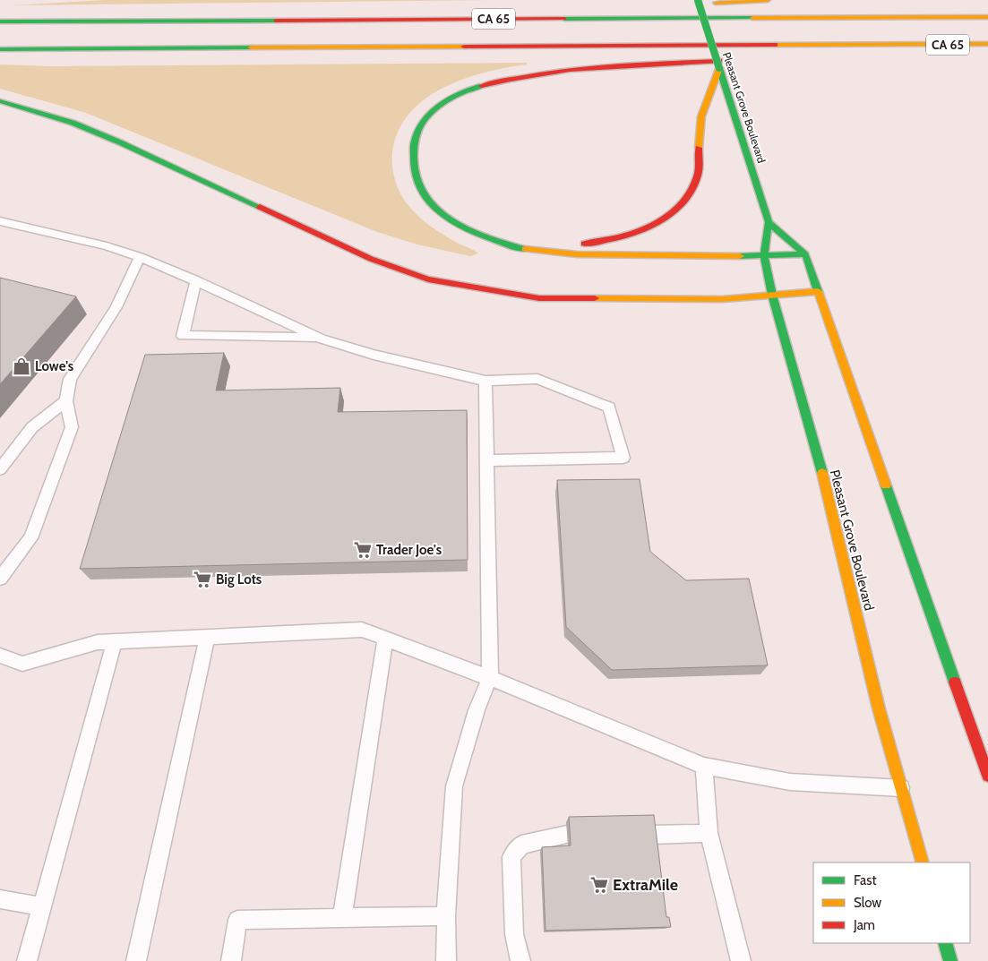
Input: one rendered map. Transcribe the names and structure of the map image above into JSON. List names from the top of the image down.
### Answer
{
  "streets": {
    "main road": ["CA 65", "Pleasant Grove Boulevard"]
  },
  "places": {
    "shop": ["Lowe's"],
    "supermarket": ["Trader Joe's", "Big Lots", "ExtraMile"]
  },
  "legend": ["Fast", "Slow", "Jam"]
}
